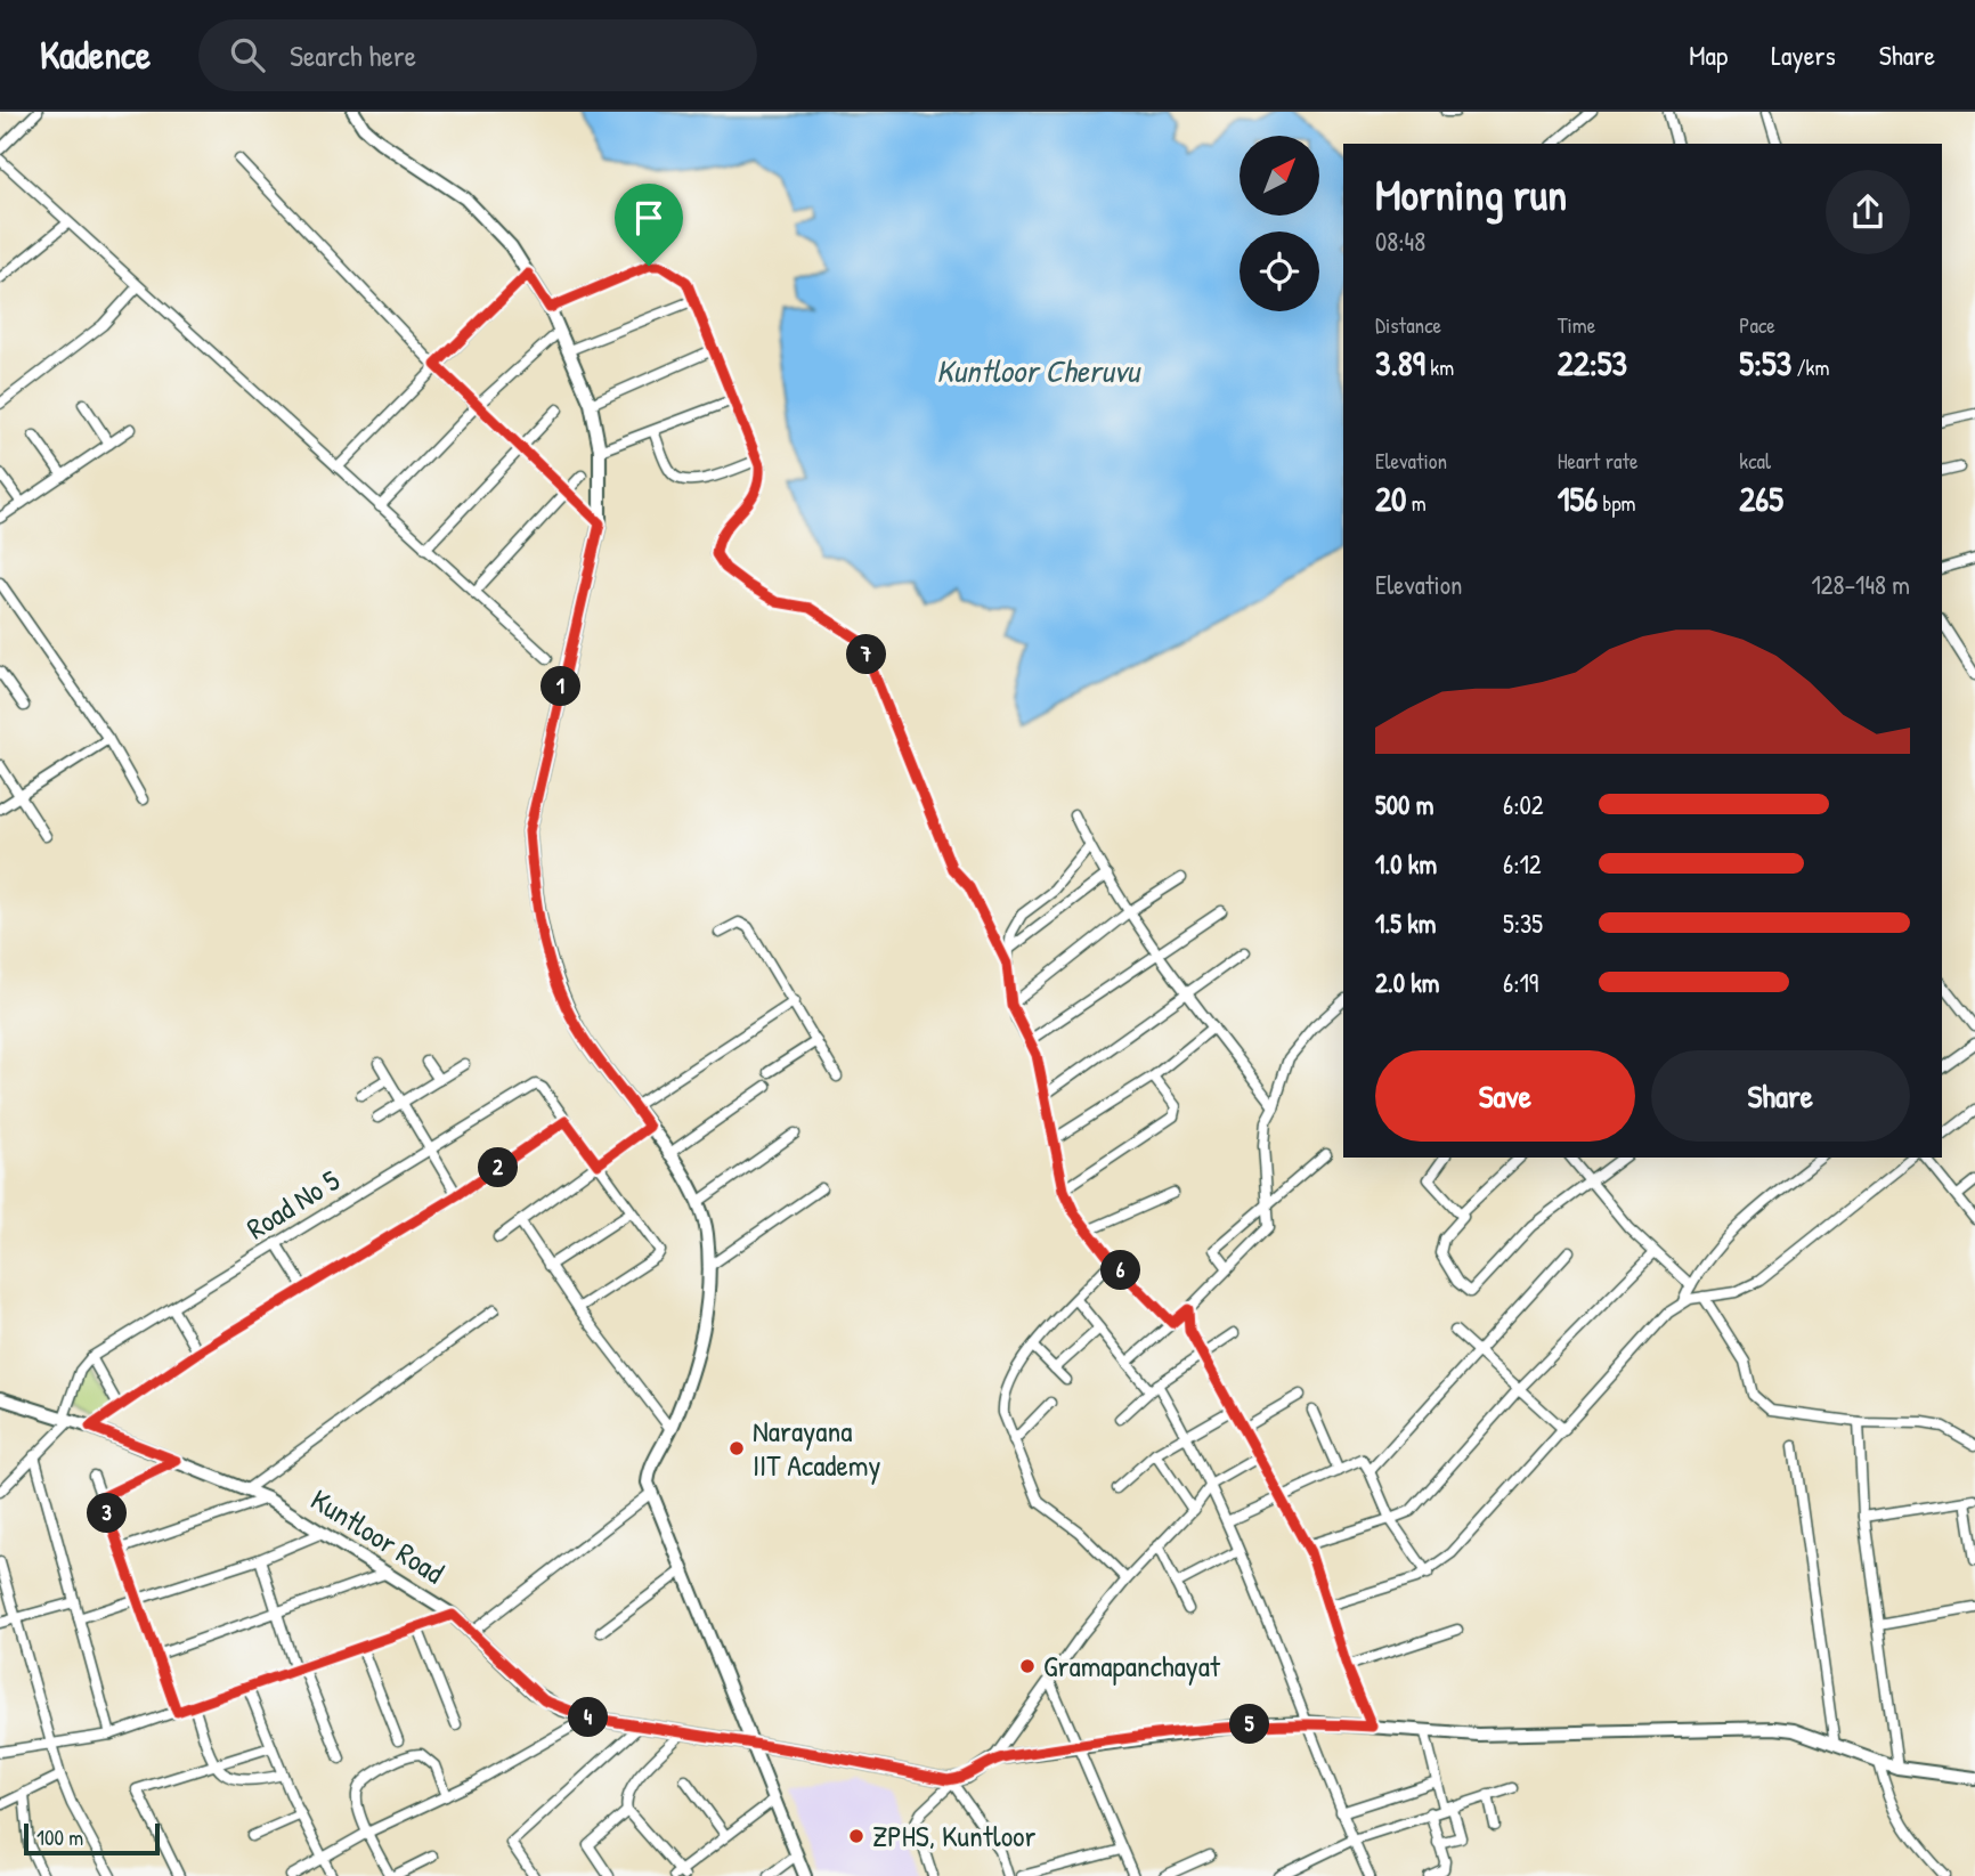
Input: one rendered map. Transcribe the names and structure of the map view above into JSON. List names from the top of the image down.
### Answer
{
  "streets": {
    "street": ["Road No 5", "Kuntloor Road"]
  },
  "water": ["Kuntloor Cheruvu"],
  "places": ["Narayana IIT Academy", "Gramapanchayat", "ZPHS, Kuntloor"],
  "scale_bar": "100 m",
  "north": "top right",
  "page": {
    "header": "Kadence",
    "search": "Search here",
    "nav": ["Map", "Layers", "Share"],
    "heading": ["Morning run", "08:48"],
    "stats": [
      ["Distance", "3.89 km"],
      ["Time", "22:53"],
      ["Pace", "5:53 /km"],
      ["Elevation", "20 m"],
      ["Heart rate", "156 bpm"],
      ["kcal", "265"]
    ],
    "chart": ["Elevation", "128–148 m"],
    "pins": [
      "7",
      "1",
      "2",
      "6",
      "3",
      "4",
      "5"
    ],
    "list": [
      {
        "name": "500 m",
        "note": "6:02"
      },
      {
        "name": "1.0 km",
        "note": "6:12"
      },
      {
        "name": "1.5 km",
        "note": "5:35"
      },
      {
        "name": "2.0 km",
        "note": "6:19"
      }
    ],
    "buttons": ["Save", "Share"],
    "scale": "100 m"
  }
}
